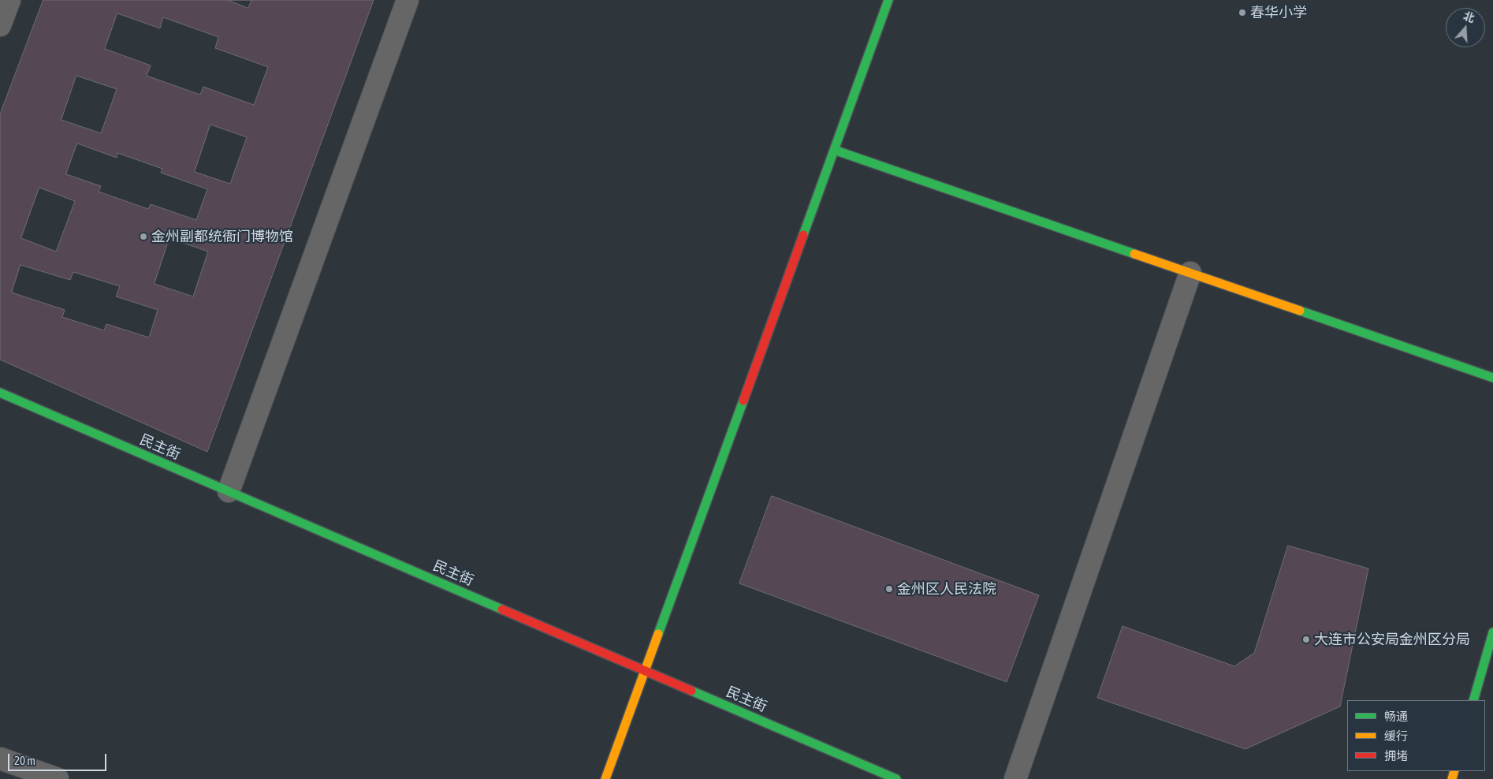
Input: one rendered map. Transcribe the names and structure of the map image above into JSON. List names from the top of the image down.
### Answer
{
  "streets": {
    "street": ["民主街"]
  },
  "places": [
    "春华小学",
    "金州副都统衙门博物馆",
    "金州区人民法院",
    "大连市公安局金州区分局"
  ],
  "legend": ["畅通", "缓行", "拥堵"],
  "scale_bar": "20 m",
  "north": "top"
}
